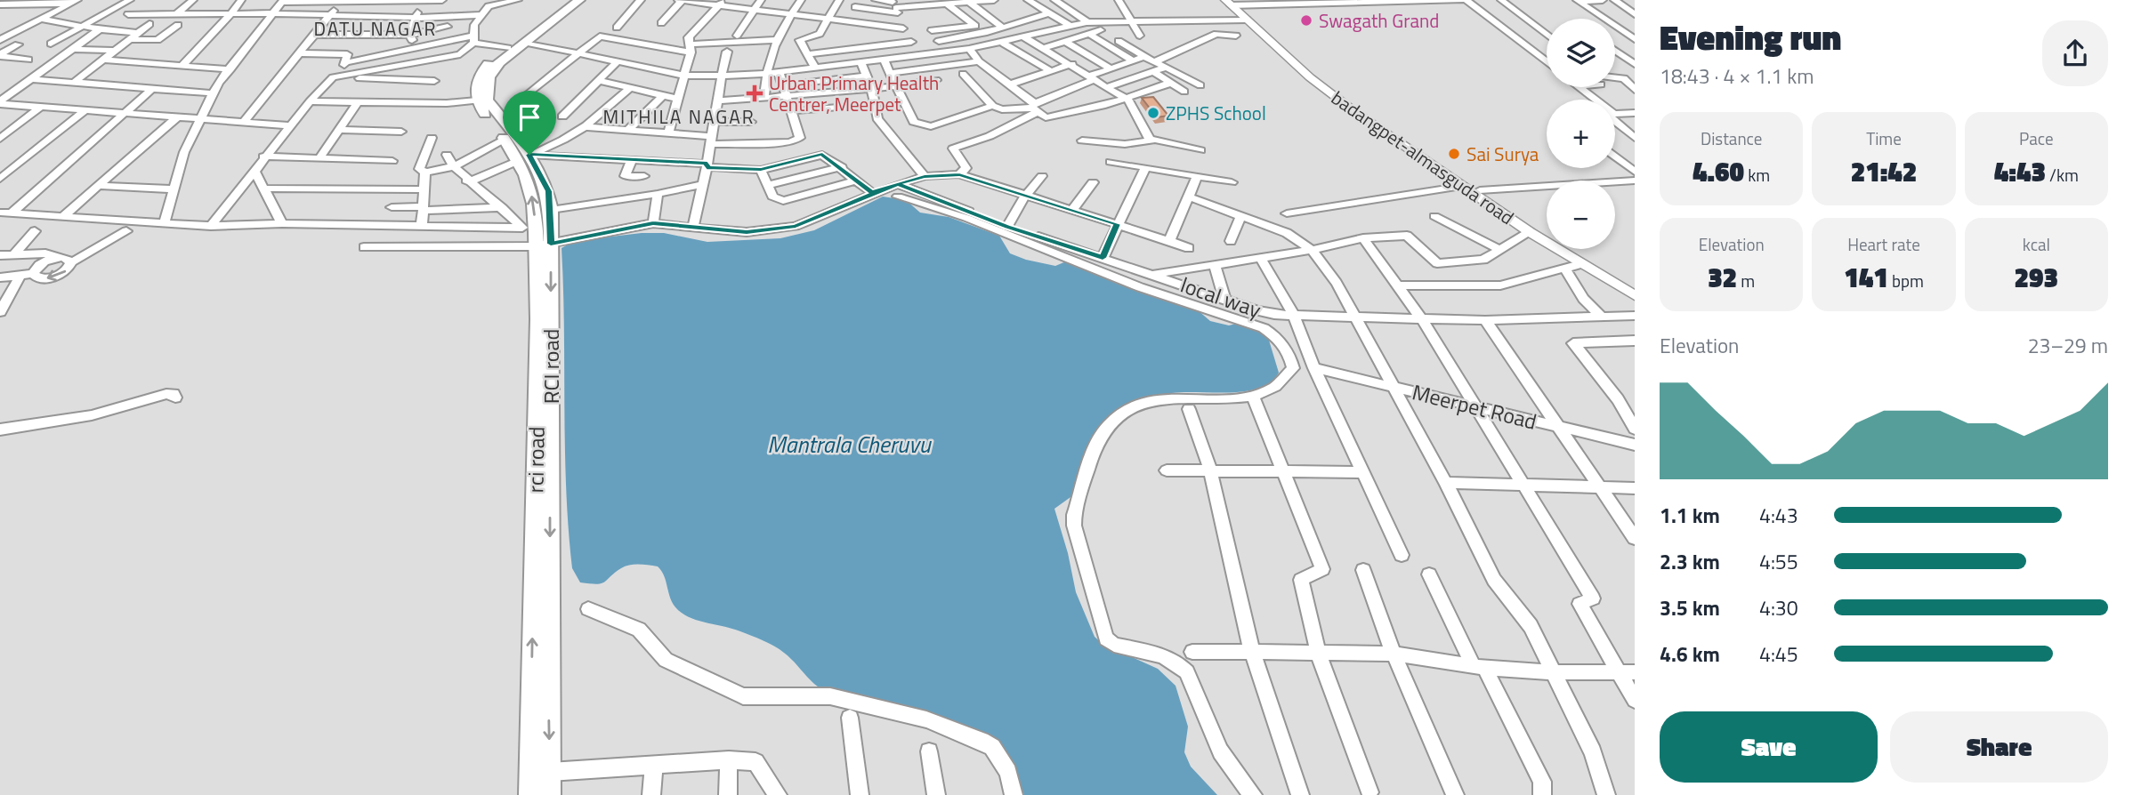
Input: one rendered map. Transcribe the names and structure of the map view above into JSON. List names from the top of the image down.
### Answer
{
  "streets": {
    "main road": ["RCI road", "rci road"],
    "street": ["badangpet-almasguda road", "local way", "Meerpet Road"]
  },
  "crossings": [
    ["RCI road", "rci road"]
  ],
  "one_way": ["RCI road", "rci road"],
  "districts": ["DATU NAGAR", "MITHILA NAGAR"],
  "water": ["Mantrala Cheruvu"],
  "places": {
    "other": ["Swagath Grand", "ZPHS School", "Sai Surya"],
    "health": ["Urban Primary Health Centrer, Meerpet"]
  },
  "page": {
    "heading": ["Evening run", "18:43 · 4 × 1.1 km"],
    "map_buttons": ["+", "−"],
    "stats": [
      ["Distance", "4.60 km"],
      ["Time", "21:42"],
      ["Pace", "4:43 /km"],
      ["Elevation", "32 m"],
      ["Heart rate", "141 bpm"],
      ["kcal", "293"]
    ],
    "chart": ["Elevation", "23–29 m"],
    "list": [
      {
        "name": "1.1 km",
        "note": "4:43"
      },
      {
        "name": "2.3 km",
        "note": "4:55"
      },
      {
        "name": "3.5 km",
        "note": "4:30"
      },
      {
        "name": "4.6 km",
        "note": "4:45"
      }
    ],
    "buttons": ["Save", "Share"]
  }
}
